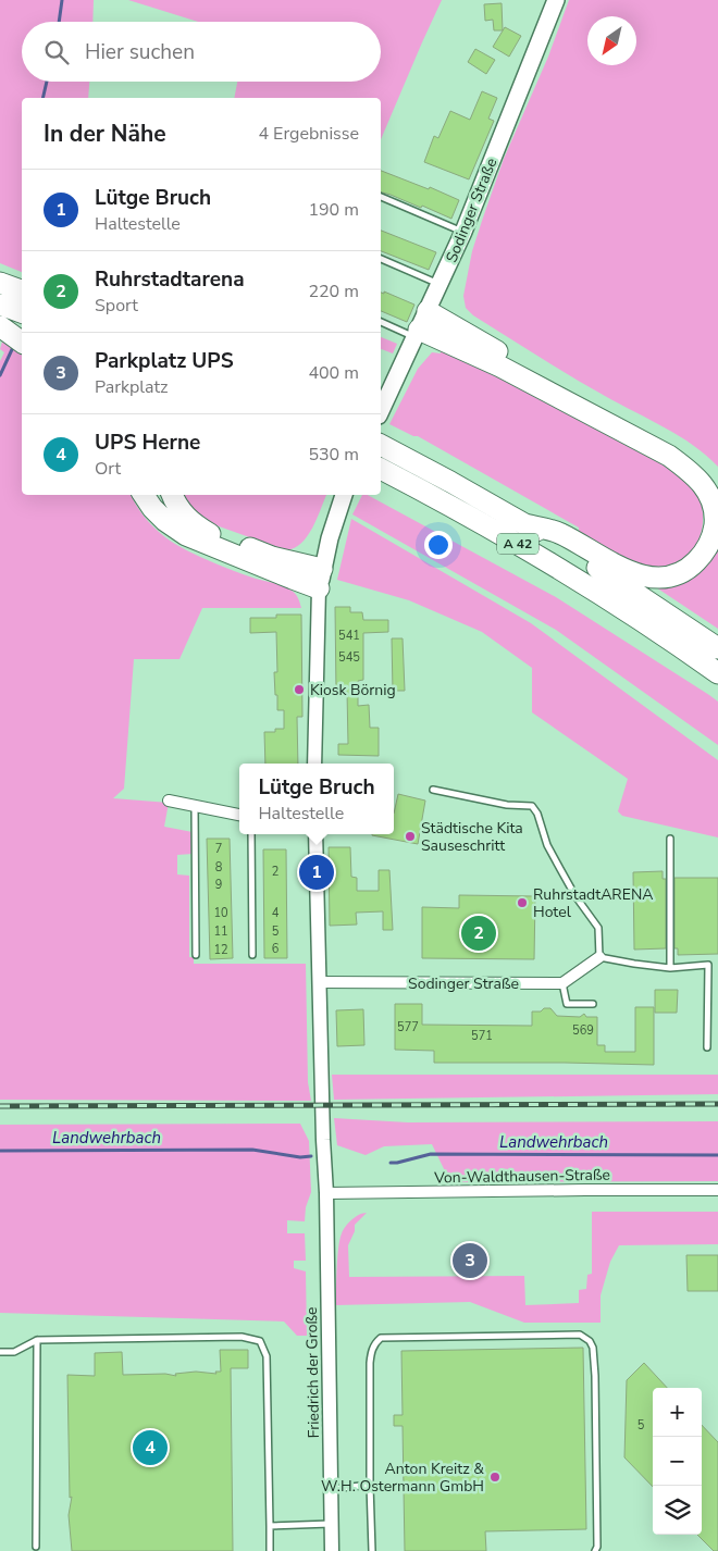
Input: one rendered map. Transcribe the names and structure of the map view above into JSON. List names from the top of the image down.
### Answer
{
  "streets": {
    "highway": ["A 42"],
    "main road": ["Sodinger Straße"],
    "street": ["Von-Waldthausen-Straße", "Friedrich der Große"]
  },
  "crossings": [
    ["Von-Waldthausen-Straße", "Friedrich der Große"]
  ],
  "water": ["Landwehrbach"],
  "places": [
    "Kiosk Börnig",
    "Städtische Kita Sauseschritt",
    "RuhrstadtARENA Hotel",
    "Anton Kreitz & W.H. Ostermann GmbH"
  ],
  "house_numbers": [
    "541",
    "545",
    "7",
    "8",
    "2",
    "9",
    "10",
    "4",
    "11",
    "5",
    "6",
    "12",
    "577",
    "569",
    "571",
    "5"
  ],
  "north": "bottom left",
  "page": {
    "search": "Hier suchen",
    "heading": ["In der Nähe", "4 Ergebnisse"],
    "list": [
      {
        "mark": "1",
        "name": "Lütge Bruch",
        "note": "Haltestelle",
        "value": "190 m"
      },
      {
        "mark": "2",
        "name": "Ruhrstadtarena",
        "note": "Sport",
        "value": "220 m"
      },
      {
        "mark": "3",
        "name": "Parkplatz UPS",
        "note": "Parkplatz",
        "value": "400 m"
      },
      {
        "mark": "4",
        "name": "UPS Herne",
        "note": "Ort",
        "value": "530 m"
      }
    ],
    "popup": ["Lütge Bruch", "Haltestelle"],
    "pins": [
      "1",
      "2",
      "3",
      "4"
    ],
    "map_buttons": ["+", "−"]
  }
}
